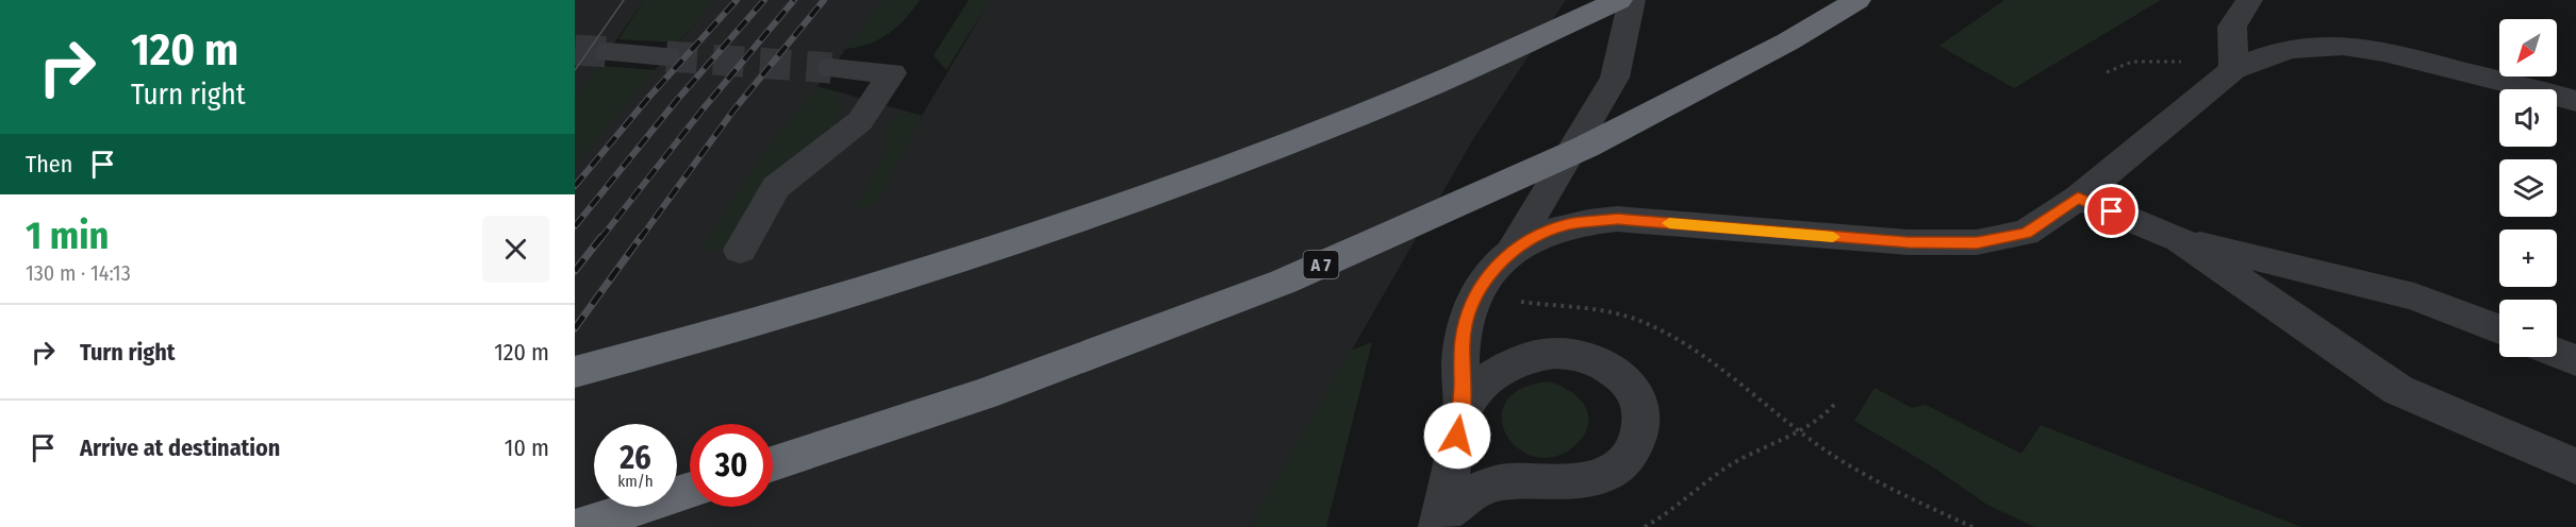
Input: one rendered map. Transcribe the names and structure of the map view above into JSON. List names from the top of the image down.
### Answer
{
  "streets": {
    "highway": ["A 7"]
  },
  "north": "bottom left",
  "page": {
    "turn": ["120 m", "Turn right"],
    "map_buttons": ["+", "−"],
    "then": "Then",
    "heading": ["1 min", "130 m · 14:13"],
    "list": [
      {
        "name": "Turn right",
        "value": "120 m"
      },
      {
        "name": "Arrive at destination",
        "value": "10 m"
      }
    ],
    "speed": "26 km/h",
    "limit": "30"
  }
}
